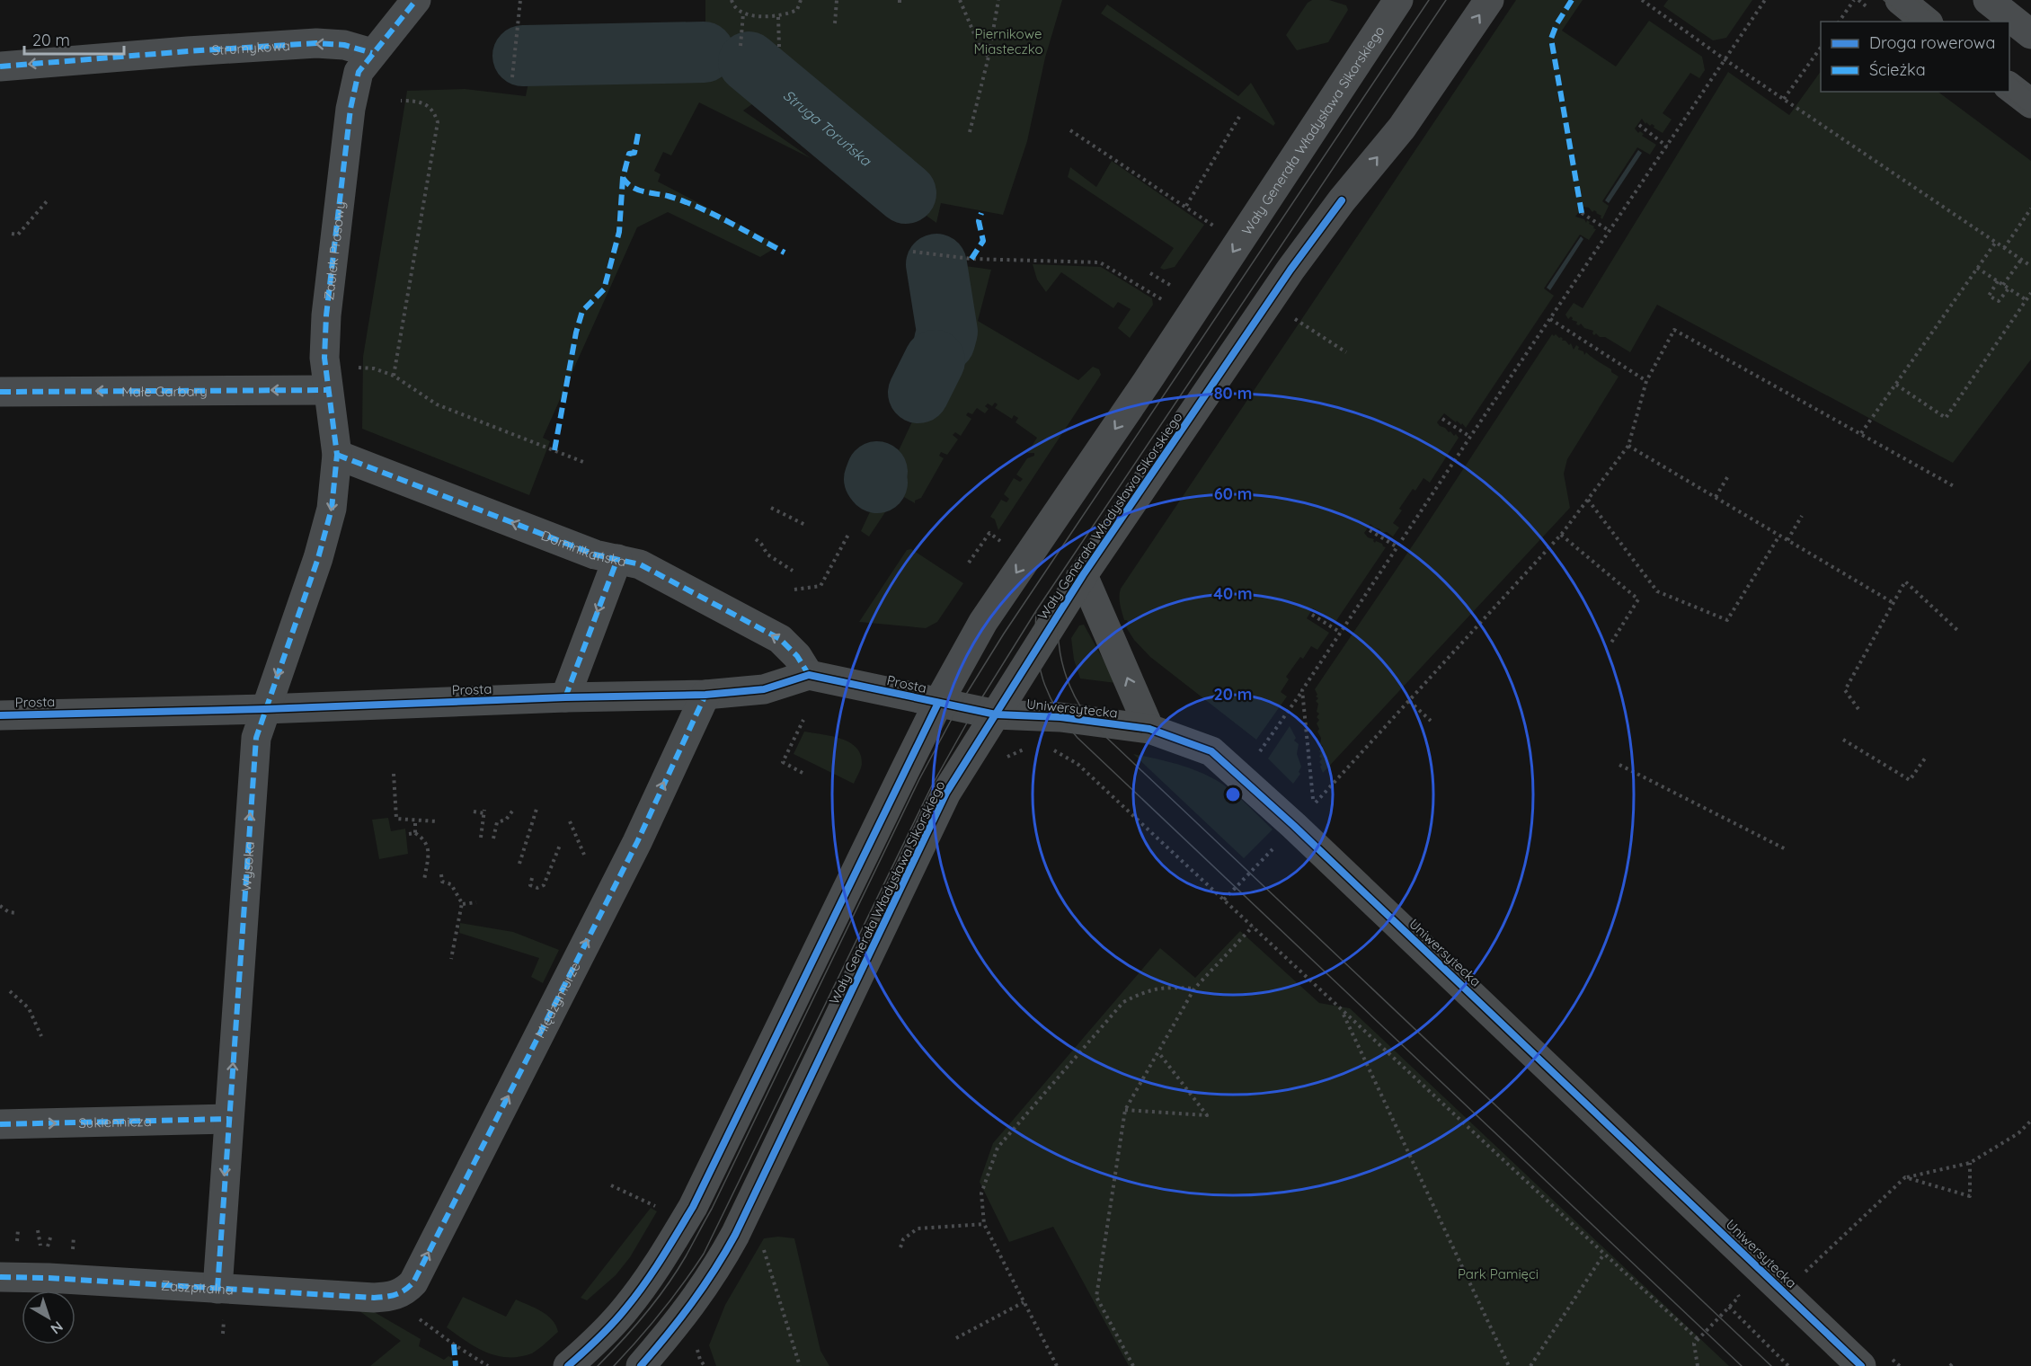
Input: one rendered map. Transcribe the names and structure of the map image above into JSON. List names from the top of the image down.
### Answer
{
  "streets": {
    "street": [
      "Strumykowa",
      "Wały Generała Władysława Sikorskiego",
      "Zaułek Prosowy",
      "Małe Garbary",
      "Dominikańska",
      "Prosta",
      "Uniwersytecka",
      "Wysoka",
      "Międzymurze",
      "Sukiennicza",
      "Zaszpitalna"
    ]
  },
  "crossings": [
    ["Strumykowa", "Zaułek Prosowy"],
    ["Wały Generała Władysława Sikorskiego", "Prosta"],
    ["Wały Generała Władysława Sikorskiego", "Uniwersytecka"],
    ["Zaułek Prosowy", "Małe Garbary"],
    ["Zaułek Prosowy", "Dominikańska"],
    ["Zaułek Prosowy", "Wysoka"],
    ["Dominikańska", "Prosta"],
    ["Dominikańska", "Wysoka"],
    ["Prosta", "Uniwersytecka"],
    ["Prosta", "Wysoka"],
    ["Prosta", "Międzymurze"],
    ["Wysoka", "Sukiennicza"],
    ["Wysoka", "Zaszpitalna"],
    ["Międzymurze", "Zaszpitalna"]
  ],
  "one_way": [
    "Strumykowa",
    "Małe Garbary",
    "Dominikańska",
    "Międzymurze",
    "Sukiennicza"
  ],
  "water": ["Struga Toruńska"],
  "parks": ["Piernikowe Miasteczko", "Park Pamięci"],
  "legend": ["Droga rowerowa", "Ścieżka"],
  "scale_bar": "20 m",
  "north": "bottom right",
  "rings": [
    "80 m",
    "60 m",
    "40 m",
    "20 m"
  ]
}
